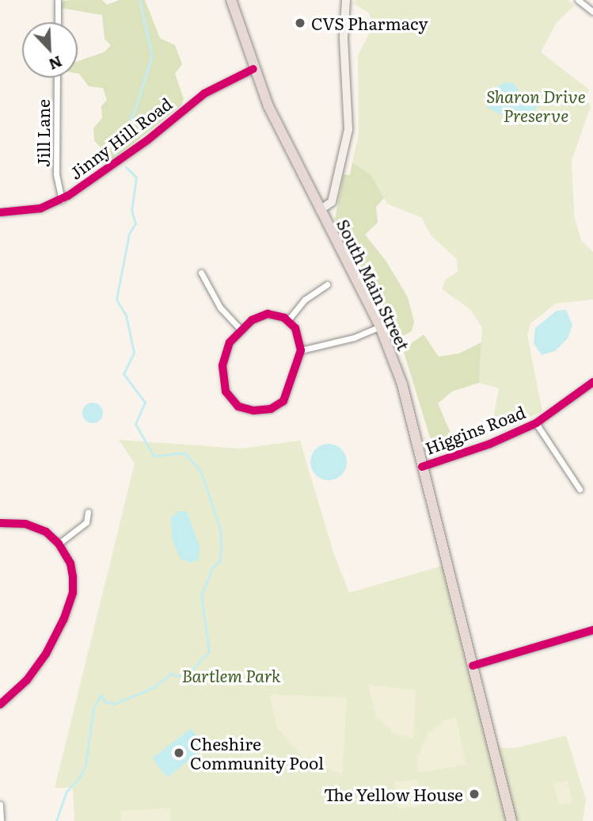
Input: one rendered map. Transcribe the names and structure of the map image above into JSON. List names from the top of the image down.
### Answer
{
  "streets": {
    "highway": ["South Main Street"],
    "street": ["Jill Lane", "Jinny Hill Road", "Higgins Road"]
  },
  "crossings": [
    ["Jill Lane", "Jinny Hill Road"],
    ["Jinny Hill Road", "South Main Street"],
    ["South Main Street", "Higgins Road"]
  ],
  "parks": ["Sharon Drive Preserve", "Bartlem Park"],
  "places": ["CVS Pharmacy", "Cheshire Community Pool", "The Yellow House"],
  "north": "bottom right"
}
